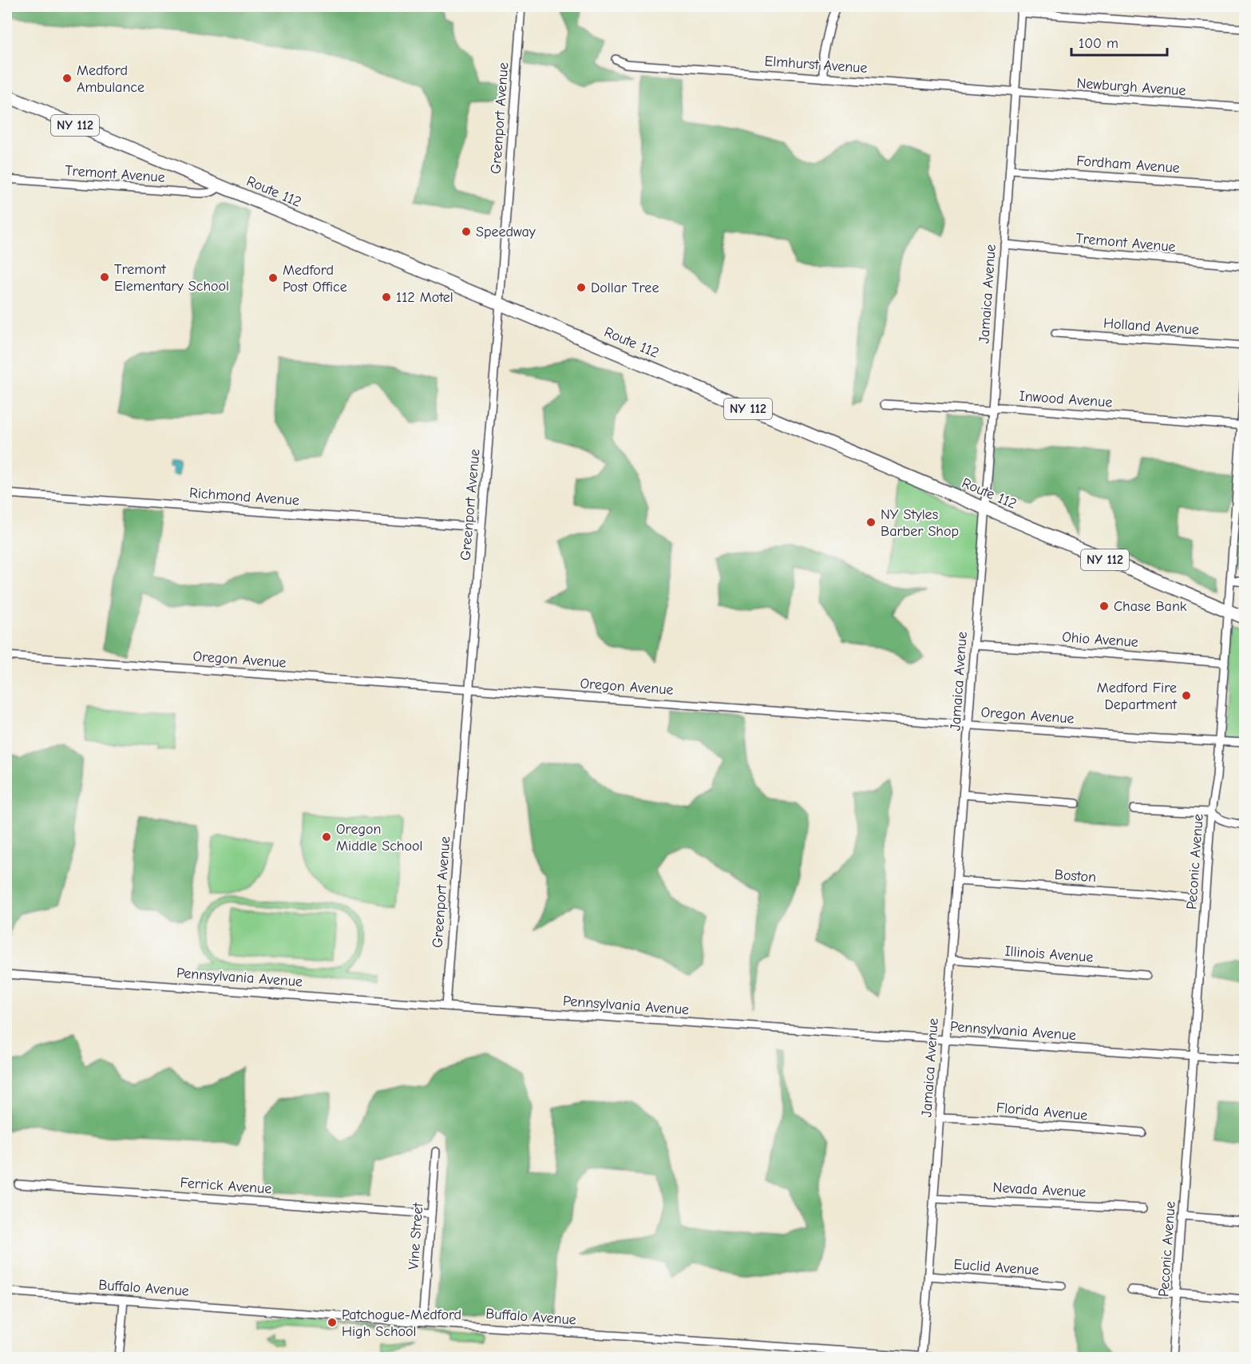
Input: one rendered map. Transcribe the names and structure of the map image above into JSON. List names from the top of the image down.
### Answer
{
  "streets": {
    "main road": ["NY 112", "Route 112"],
    "street": [
      "Elmhurst Avenue",
      "Newburgh Avenue",
      "Greenport Avenue",
      "Fordham Avenue",
      "Tremont Avenue",
      "Jamaica Avenue",
      "Holland Avenue",
      "Inwood Avenue",
      "Richmond Avenue",
      "Ohio Avenue",
      "Oregon Avenue",
      "Peconic Avenue",
      "Boston",
      "Illinois Avenue",
      "Pennsylvania Avenue",
      "Florida Avenue",
      "Ferrick Avenue",
      "Nevada Avenue",
      "Vine Street",
      "Euclid Avenue",
      "Buffalo Avenue"
    ]
  },
  "crossings": [
    ["Elmhurst Avenue", "Newburgh Avenue"],
    ["Elmhurst Avenue", "Jamaica Avenue"],
    ["Newburgh Avenue", "Jamaica Avenue"],
    ["Greenport Avenue", "Route 112"],
    ["Greenport Avenue", "Richmond Avenue"],
    ["Greenport Avenue", "Oregon Avenue"],
    ["Greenport Avenue", "Pennsylvania Avenue"],
    ["Fordham Avenue", "Jamaica Avenue"],
    ["Tremont Avenue", "Route 112"],
    ["Tremont Avenue", "Jamaica Avenue"],
    ["Route 112", "Jamaica Avenue"],
    ["Route 112", "Peconic Avenue"],
    ["Jamaica Avenue", "Inwood Avenue"],
    ["Jamaica Avenue", "Ohio Avenue"],
    ["Jamaica Avenue", "Oregon Avenue"],
    ["Jamaica Avenue", "Boston"],
    ["Jamaica Avenue", "Illinois Avenue"],
    ["Jamaica Avenue", "Pennsylvania Avenue"],
    ["Jamaica Avenue", "Florida Avenue"],
    ["Jamaica Avenue", "Nevada Avenue"],
    ["Jamaica Avenue", "Euclid Avenue"],
    ["Jamaica Avenue", "Buffalo Avenue"],
    ["Inwood Avenue", "Peconic Avenue"],
    ["Ohio Avenue", "Peconic Avenue"],
    ["Oregon Avenue", "Peconic Avenue"],
    ["Peconic Avenue", "Pennsylvania Avenue"],
    ["Ferrick Avenue", "Vine Street"],
    ["Vine Street", "Buffalo Avenue"]
  ],
  "places": [
    "Medford Ambulance",
    "Speedway",
    "Tremont Elementary School",
    "Medford Post Office",
    "Dollar Tree",
    "112 Motel",
    "NY Styles Barber Shop",
    "Chase Bank",
    "Medford Fire Department",
    "Oregon Middle School",
    "Patchogue-Medford High School"
  ],
  "scale_bar": "100 m"
}
